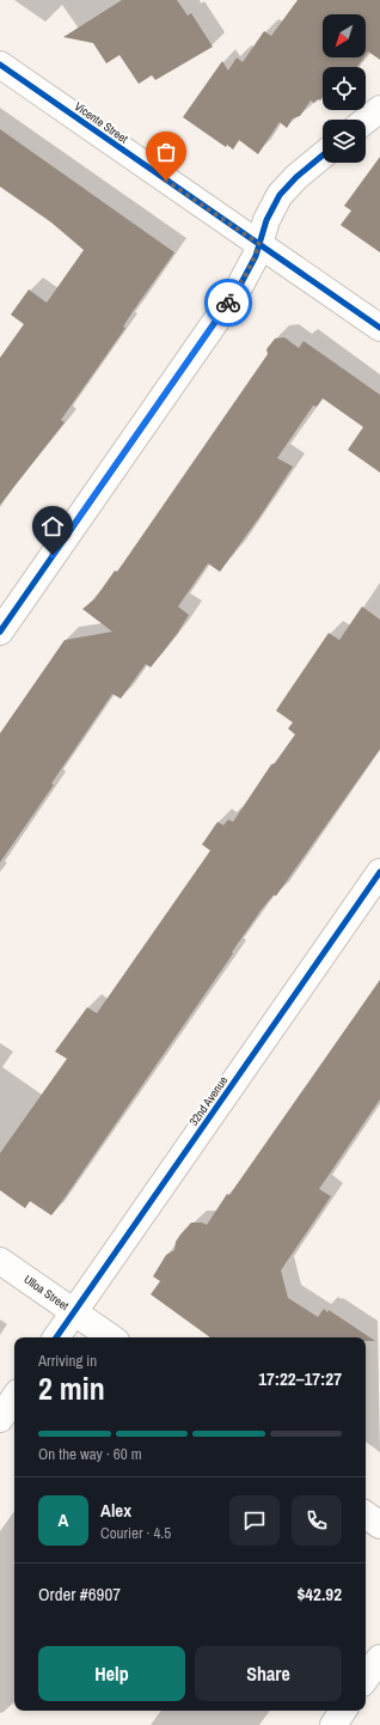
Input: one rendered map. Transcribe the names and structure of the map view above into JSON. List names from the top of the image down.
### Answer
{
  "streets": {
    "street": ["Vicente Street", "32nd Avenue", "Ulloa Street"]
  },
  "crossings": [
    ["32nd Avenue", "Ulloa Street"]
  ],
  "north": "bottom left",
  "page": {
    "heading": ["2 min", "Arriving in", "17:22–17:27"],
    "panel": [
      "Alex",
      "Courier · 4.5",
      "Order #6907",
      "$42.92"
    ],
    "bar": "On the way · 60 m",
    "round": "A",
    "buttons": ["Help", "Share"]
  }
}
